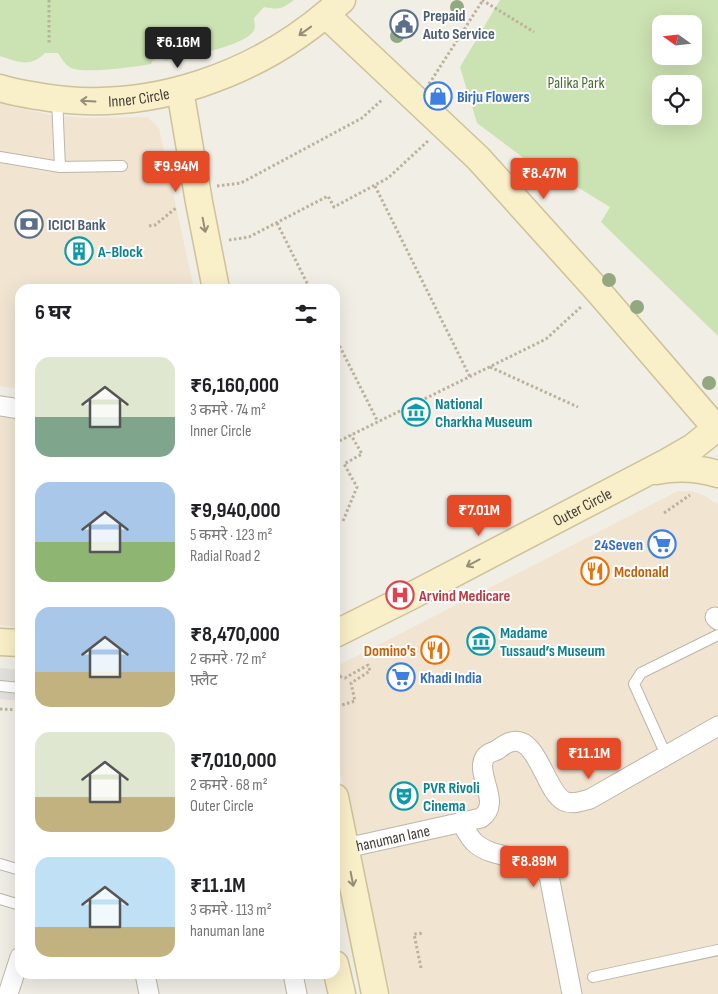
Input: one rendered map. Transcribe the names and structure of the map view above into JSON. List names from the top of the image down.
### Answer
{
  "streets": {
    "street": ["Inner Circle", "Outer Circle", "hanuman lane"]
  },
  "one_way": ["Inner Circle", "Outer Circle"],
  "parks": ["Palika Park"],
  "places": {
    "public building": ["Prepaid Auto Service"],
    "shop": ["Birju Flowers"],
    "bank": ["ICICI Bank"],
    "building": ["A-Block"],
    "museum": ["National Charkha Museum", "Madame Tussaud’s Museum"],
    "supermarket": ["24Seven", "Khadi India"],
    "restaurant": ["Mcdonald", "Domino's"],
    "hospital": ["Arvind Medicare"],
    "theatre": ["PVR Rivoli Cinema"]
  },
  "north": "left",
  "page": {
    "price": [
      "₹6.16M",
      "₹9.94M",
      "₹8.47M",
      "₹7.01M",
      "₹11.1M",
      "₹8.89M"
    ],
    "heading": "6 घर",
    "list": [
      {
        "name": "₹6,160,000",
        "note": "3 कमरे · 74 m² · Inner Circle"
      },
      {
        "name": "₹9,940,000",
        "note": "5 कमरे · 123 m² · Radial Road 2"
      },
      {
        "name": "₹8,470,000",
        "note": "2 कमरे · 72 m² · फ़्लैट"
      },
      {
        "name": "₹7,010,000",
        "note": "2 कमरे · 68 m² · Outer Circle"
      },
      {
        "name": "₹11.1M",
        "note": "3 कमरे · 113 m² · hanuman lane"
      }
    ]
  }
}
